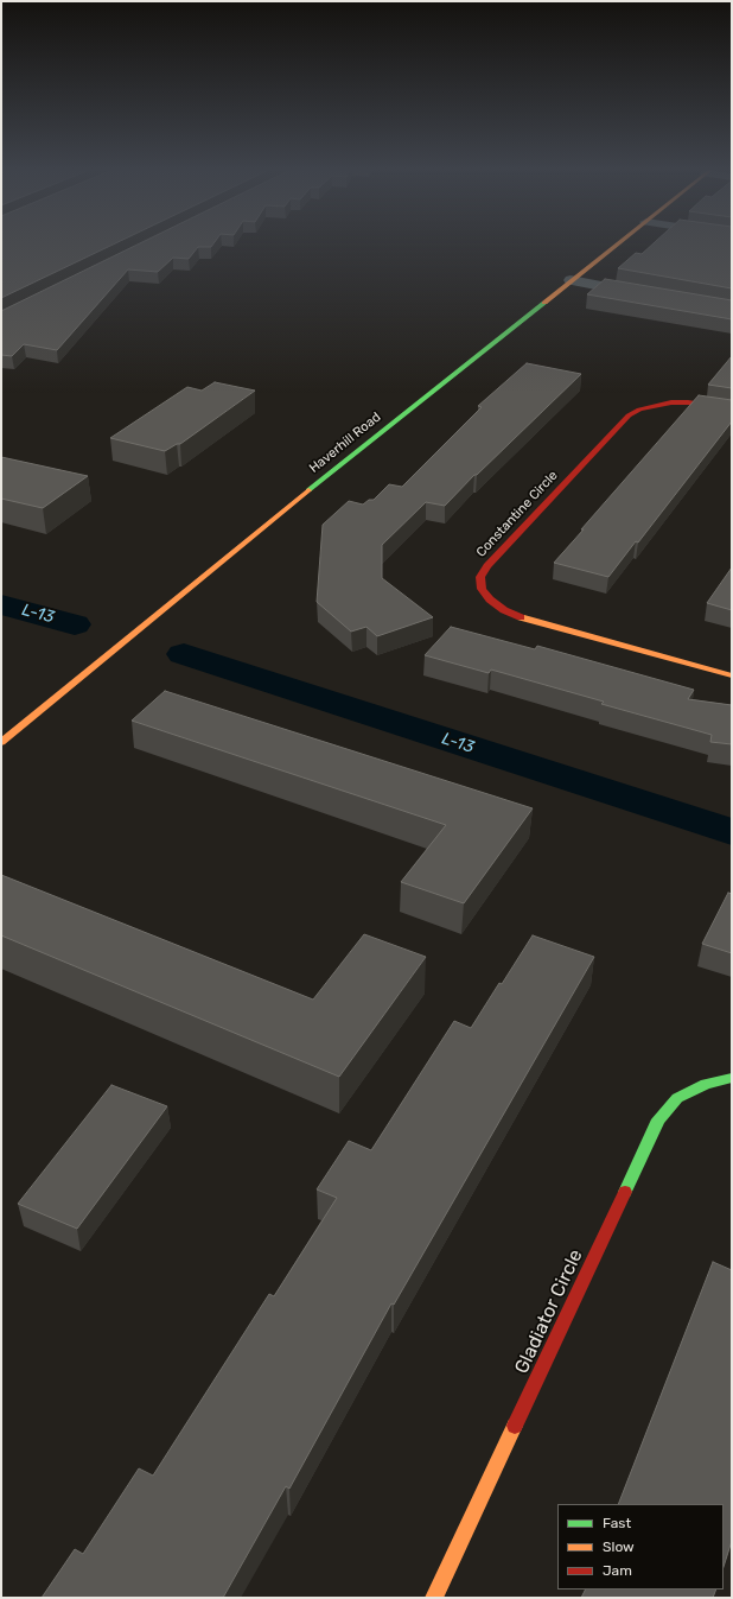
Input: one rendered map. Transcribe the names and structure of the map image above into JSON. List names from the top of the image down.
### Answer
{
  "streets": {
    "street": ["Haverhill Road", "Constantine Circle", "Gladiator Circle"]
  },
  "water": ["L-13"],
  "legend": ["Fast", "Slow", "Jam"]
}
